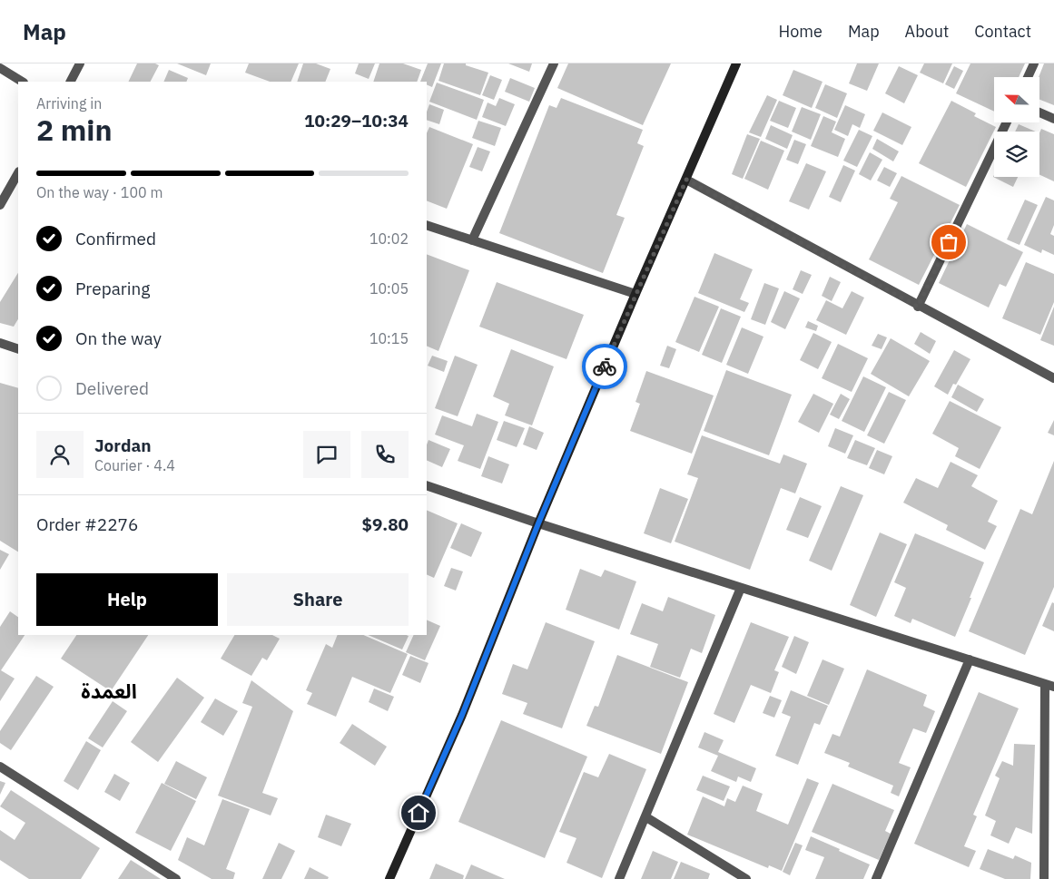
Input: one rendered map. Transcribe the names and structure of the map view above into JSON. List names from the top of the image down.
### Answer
{
  "districts": ["العمدة"],
  "north": "left",
  "page": {
    "header": "Map",
    "nav": [
      "Home",
      "Map",
      "About",
      "Contact"
    ],
    "heading": ["2 min", "Arriving in", "10:29–10:34"],
    "panel": [
      "Jordan",
      "Courier · 4.4",
      "Order #2276",
      "$9.80"
    ],
    "bar": "On the way · 100 m",
    "list": [
      ["Confirmed", "10:02"],
      ["Preparing", "10:05"],
      ["On the way", "10:15"],
      "Delivered"
    ],
    "buttons": ["Help", "Share"]
  }
}
